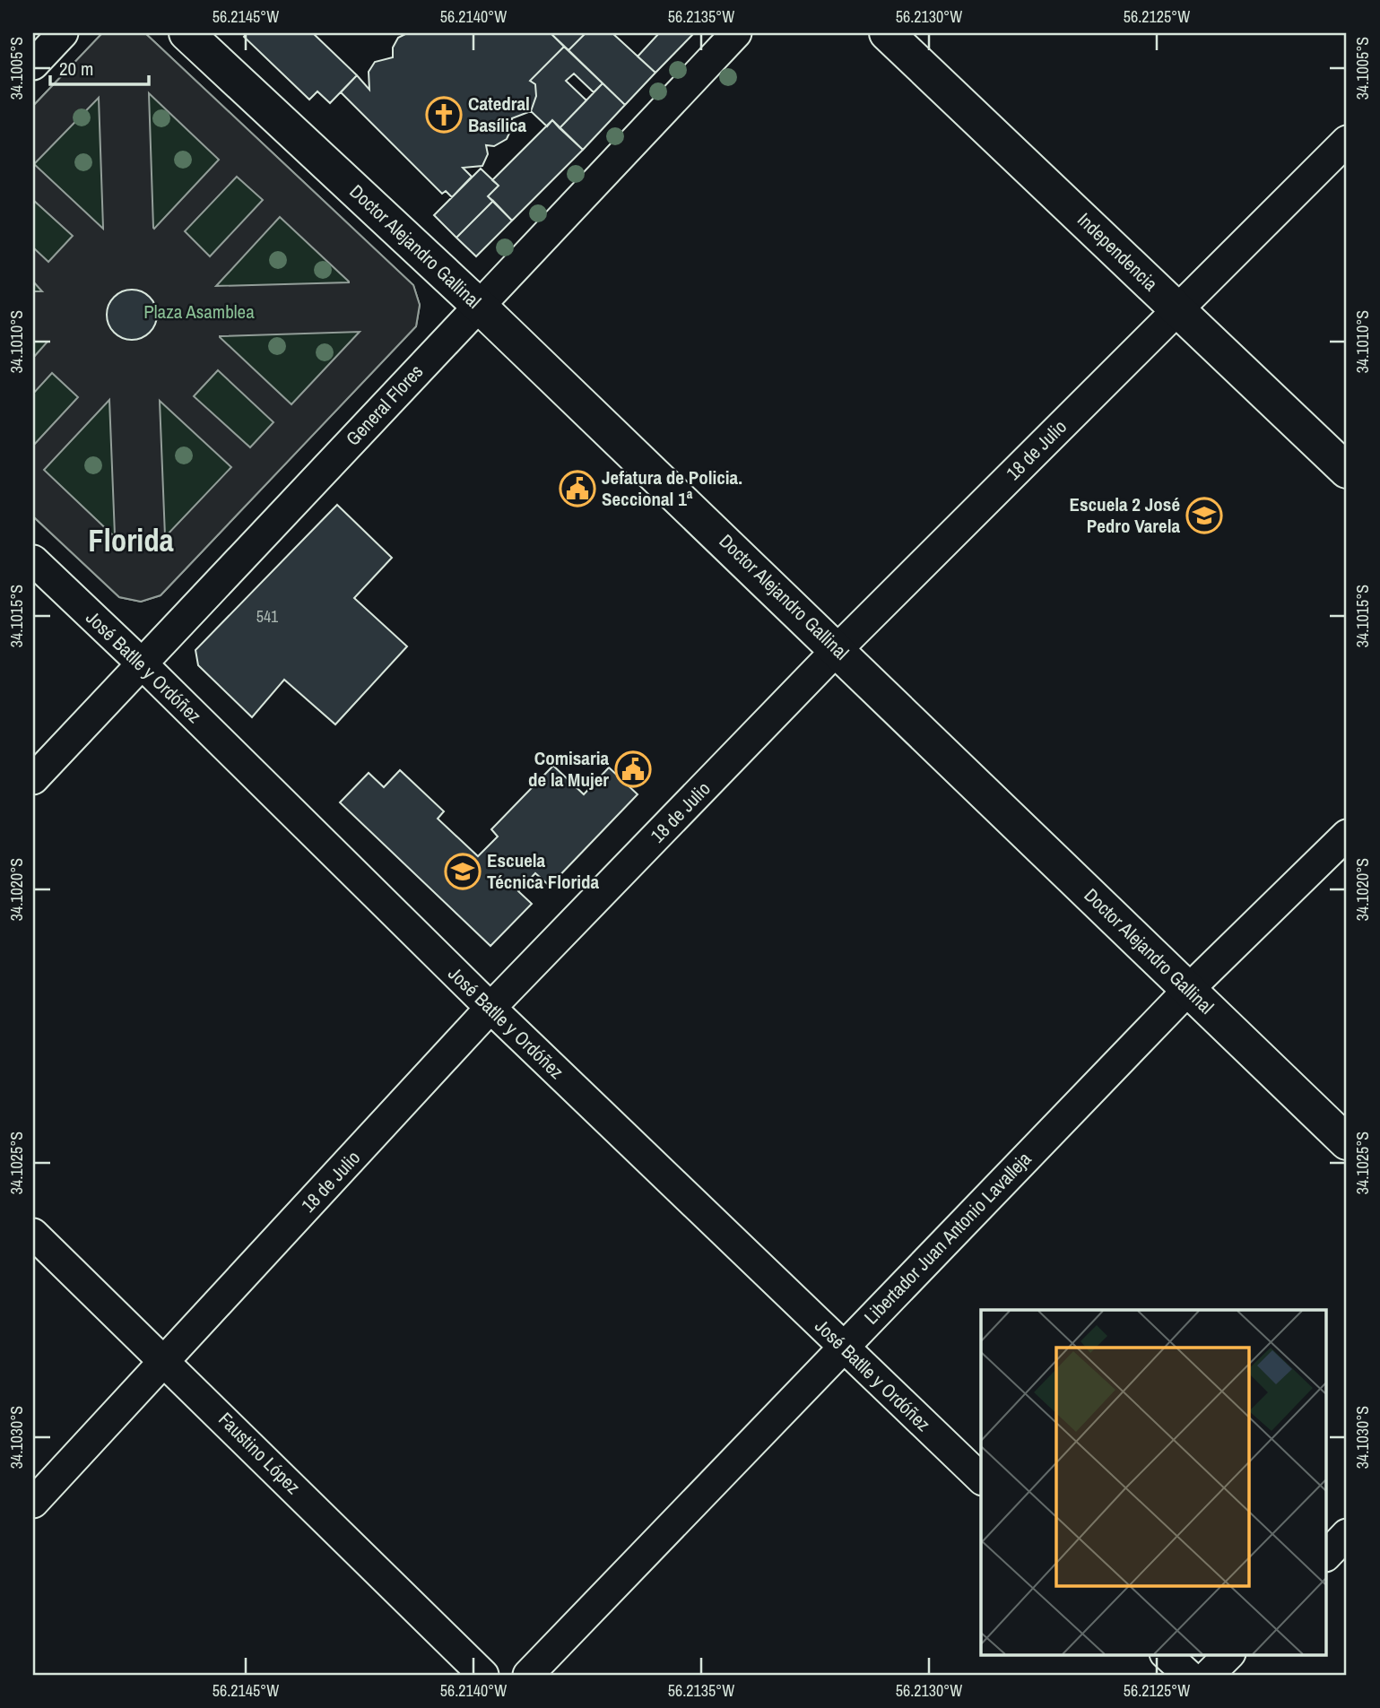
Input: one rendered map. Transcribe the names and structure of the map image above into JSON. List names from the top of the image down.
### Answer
{
  "streets": {
    "street": [
      "Doctor Alejandro Gallinal",
      "Independencia",
      "General Flores",
      "18 de Julio",
      "José Batlle y Ordóñez",
      "Libertador Juan Antonio Lavalleja",
      "Faustino López"
    ]
  },
  "crossings": [
    ["Doctor Alejandro Gallinal", "General Flores"],
    ["Doctor Alejandro Gallinal", "18 de Julio"],
    ["Doctor Alejandro Gallinal", "Libertador Juan Antonio Lavalleja"],
    ["Independencia", "18 de Julio"],
    ["General Flores", "José Batlle y Ordóñez"],
    ["18 de Julio", "José Batlle y Ordóñez"],
    ["18 de Julio", "Faustino López"],
    ["José Batlle y Ordóñez", "Libertador Juan Antonio Lavalleja"]
  ],
  "districts": ["Florida"],
  "parks": ["Plaza Asamblea"],
  "places": {
    "church": ["Catedral Basílica"],
    "public building": ["Jefatura de Policia. Seccional 1ª", "Comisaria de la Mujer"],
    "school or university": ["Escuela 2 José Pedro Varela", "Escuela Técnica Florida"]
  },
  "house_numbers": ["541"],
  "scale_bar": "20 m",
  "coordinates": [
    "56.2145°W",
    "56.2140°W",
    "56.2135°W",
    "56.2130°W",
    "56.2125°W",
    "34.1005°S",
    "34.1010°S",
    "34.1015°S",
    "34.1020°S",
    "34.1025°S",
    "34.1030°S"
  ]
}
